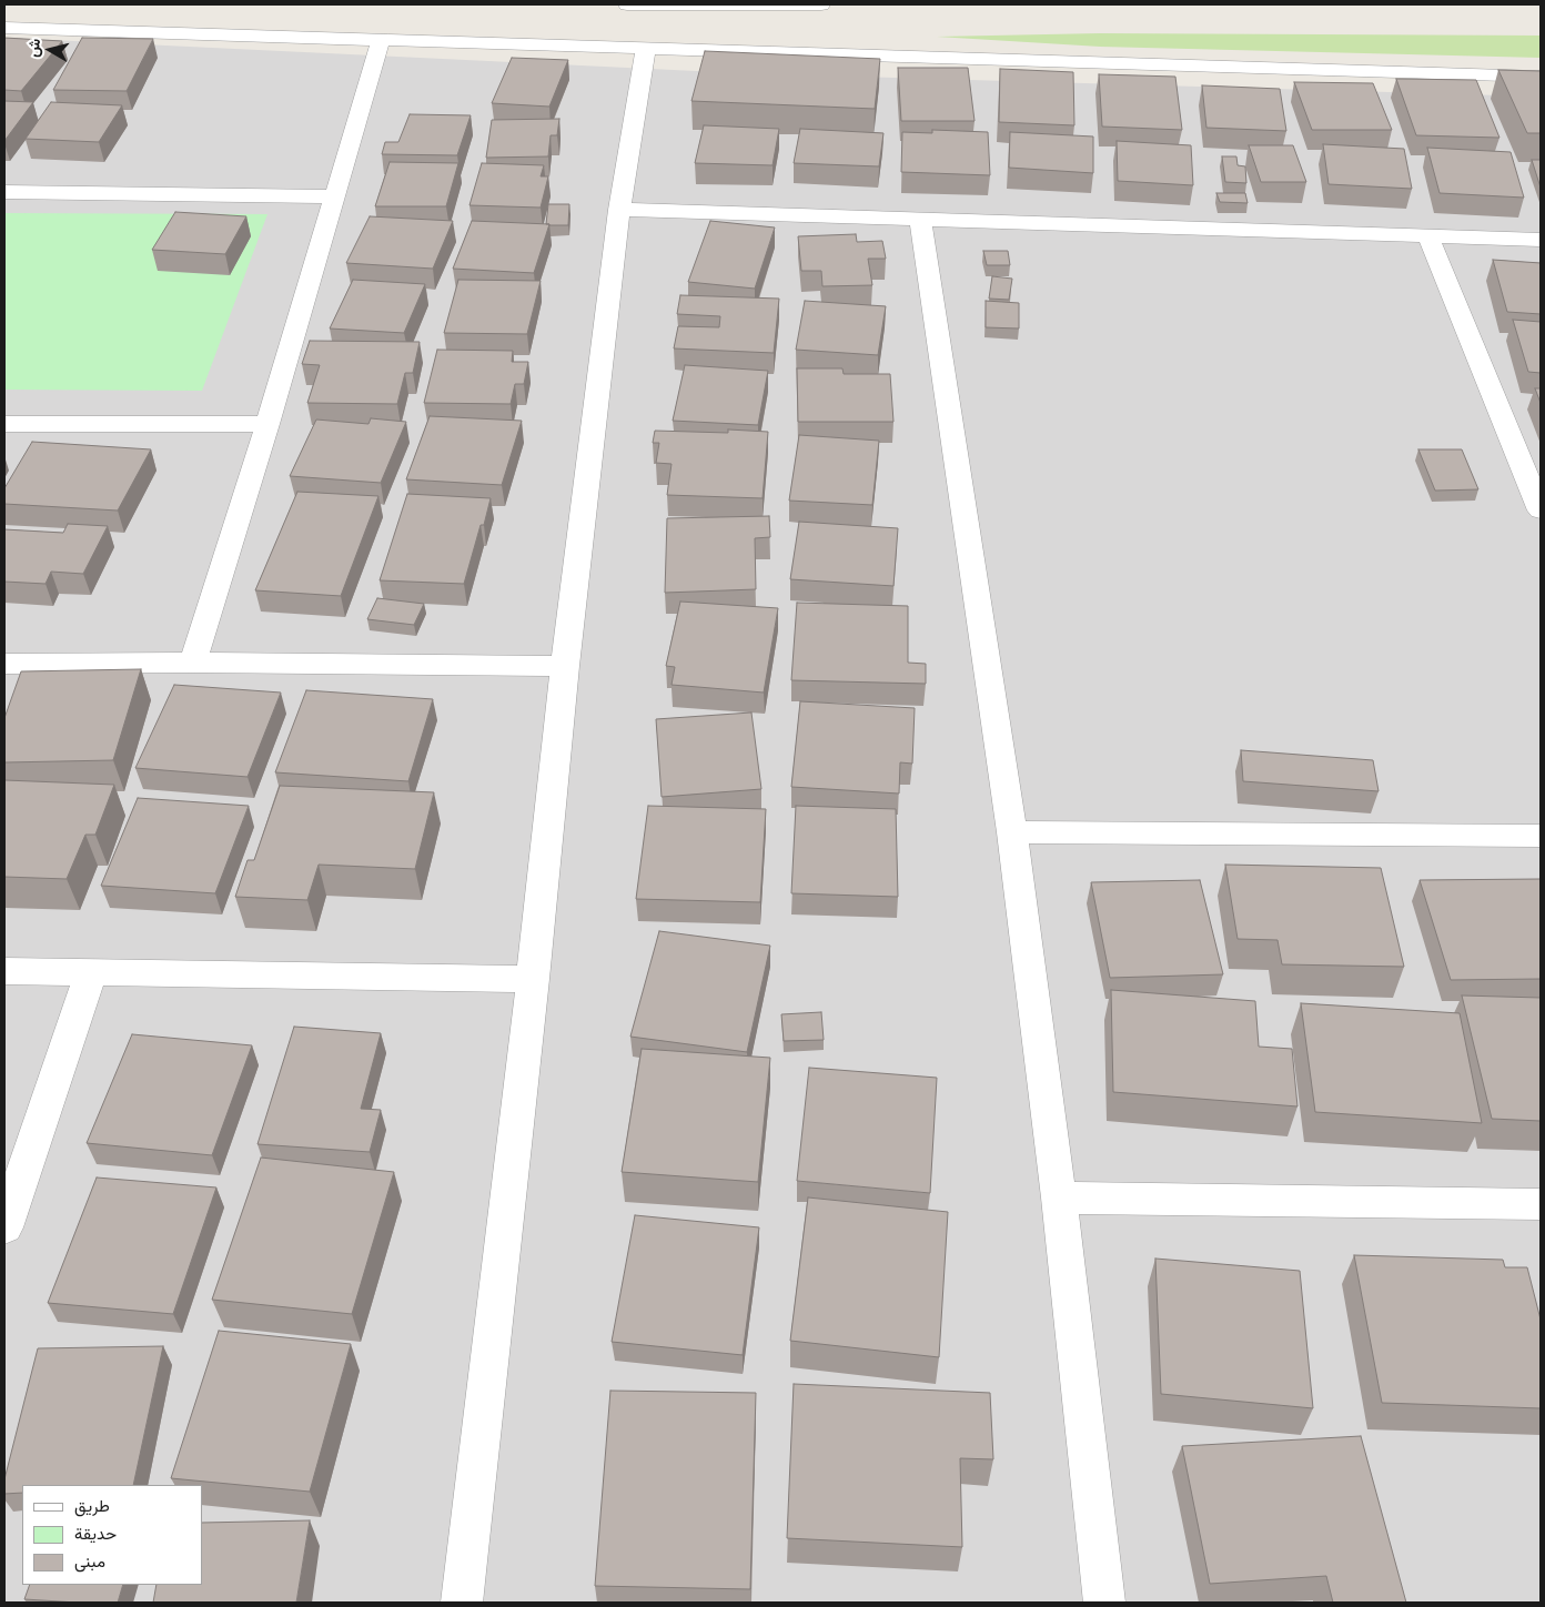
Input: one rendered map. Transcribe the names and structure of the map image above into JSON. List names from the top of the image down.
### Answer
{
  "legend": ["طريق", "حديقة", "مبنى"],
  "north": "left"
}
